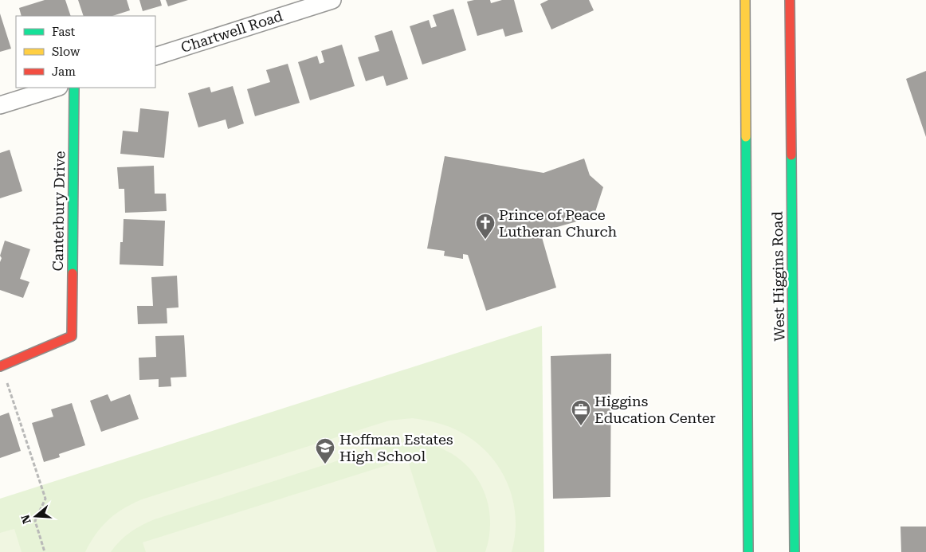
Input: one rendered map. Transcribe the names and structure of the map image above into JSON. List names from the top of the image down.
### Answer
{
  "streets": {
    "main road": ["Canterbury Drive", "West Higgins Road"],
    "street": ["Chartwell Road"]
  },
  "places": {
    "church": ["Prince of Peace Lutheran Church"],
    "office": ["Higgins Education Center"],
    "school or university": ["Hoffman Estates High School"]
  },
  "legend": ["Fast", "Slow", "Jam"],
  "north": "left"
}
